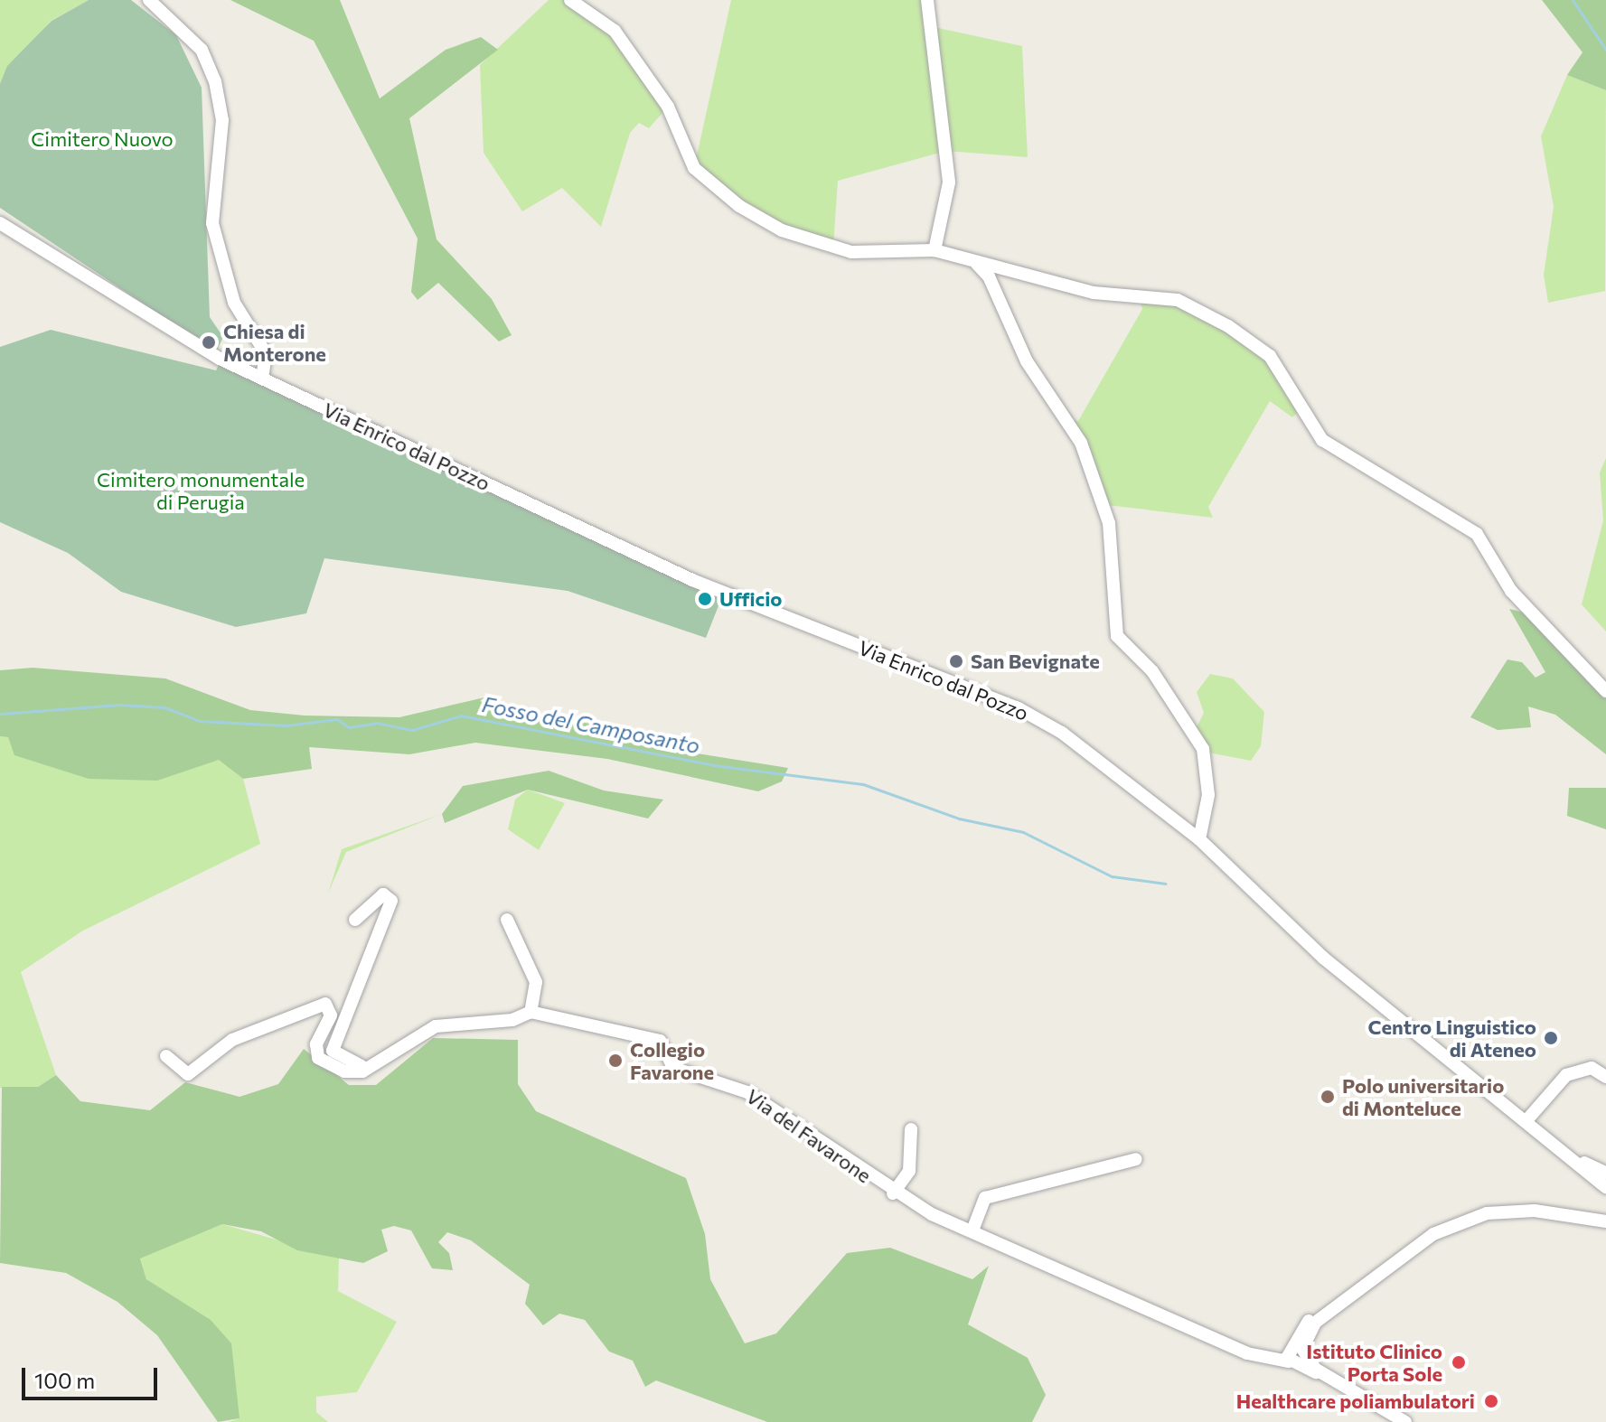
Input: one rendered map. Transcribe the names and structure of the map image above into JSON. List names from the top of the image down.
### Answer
{
  "streets": {
    "street": ["Via Enrico dal Pozzo", "Via del Favarone"]
  },
  "water": ["Fosso del Camposanto"],
  "parks": ["Cimitero Nuovo", "Cimitero monumentale di Perugia"],
  "places": [
    "Chiesa di Monterone",
    "Ufficio",
    "San Bevignate",
    "Centro Linguistico di Ateneo",
    "Collegio Favarone",
    "Polo universitario di Monteluce",
    "Istituto Clinico Porta Sole",
    "Healthcare poliambulatori"
  ],
  "scale_bar": "100 m"
}
